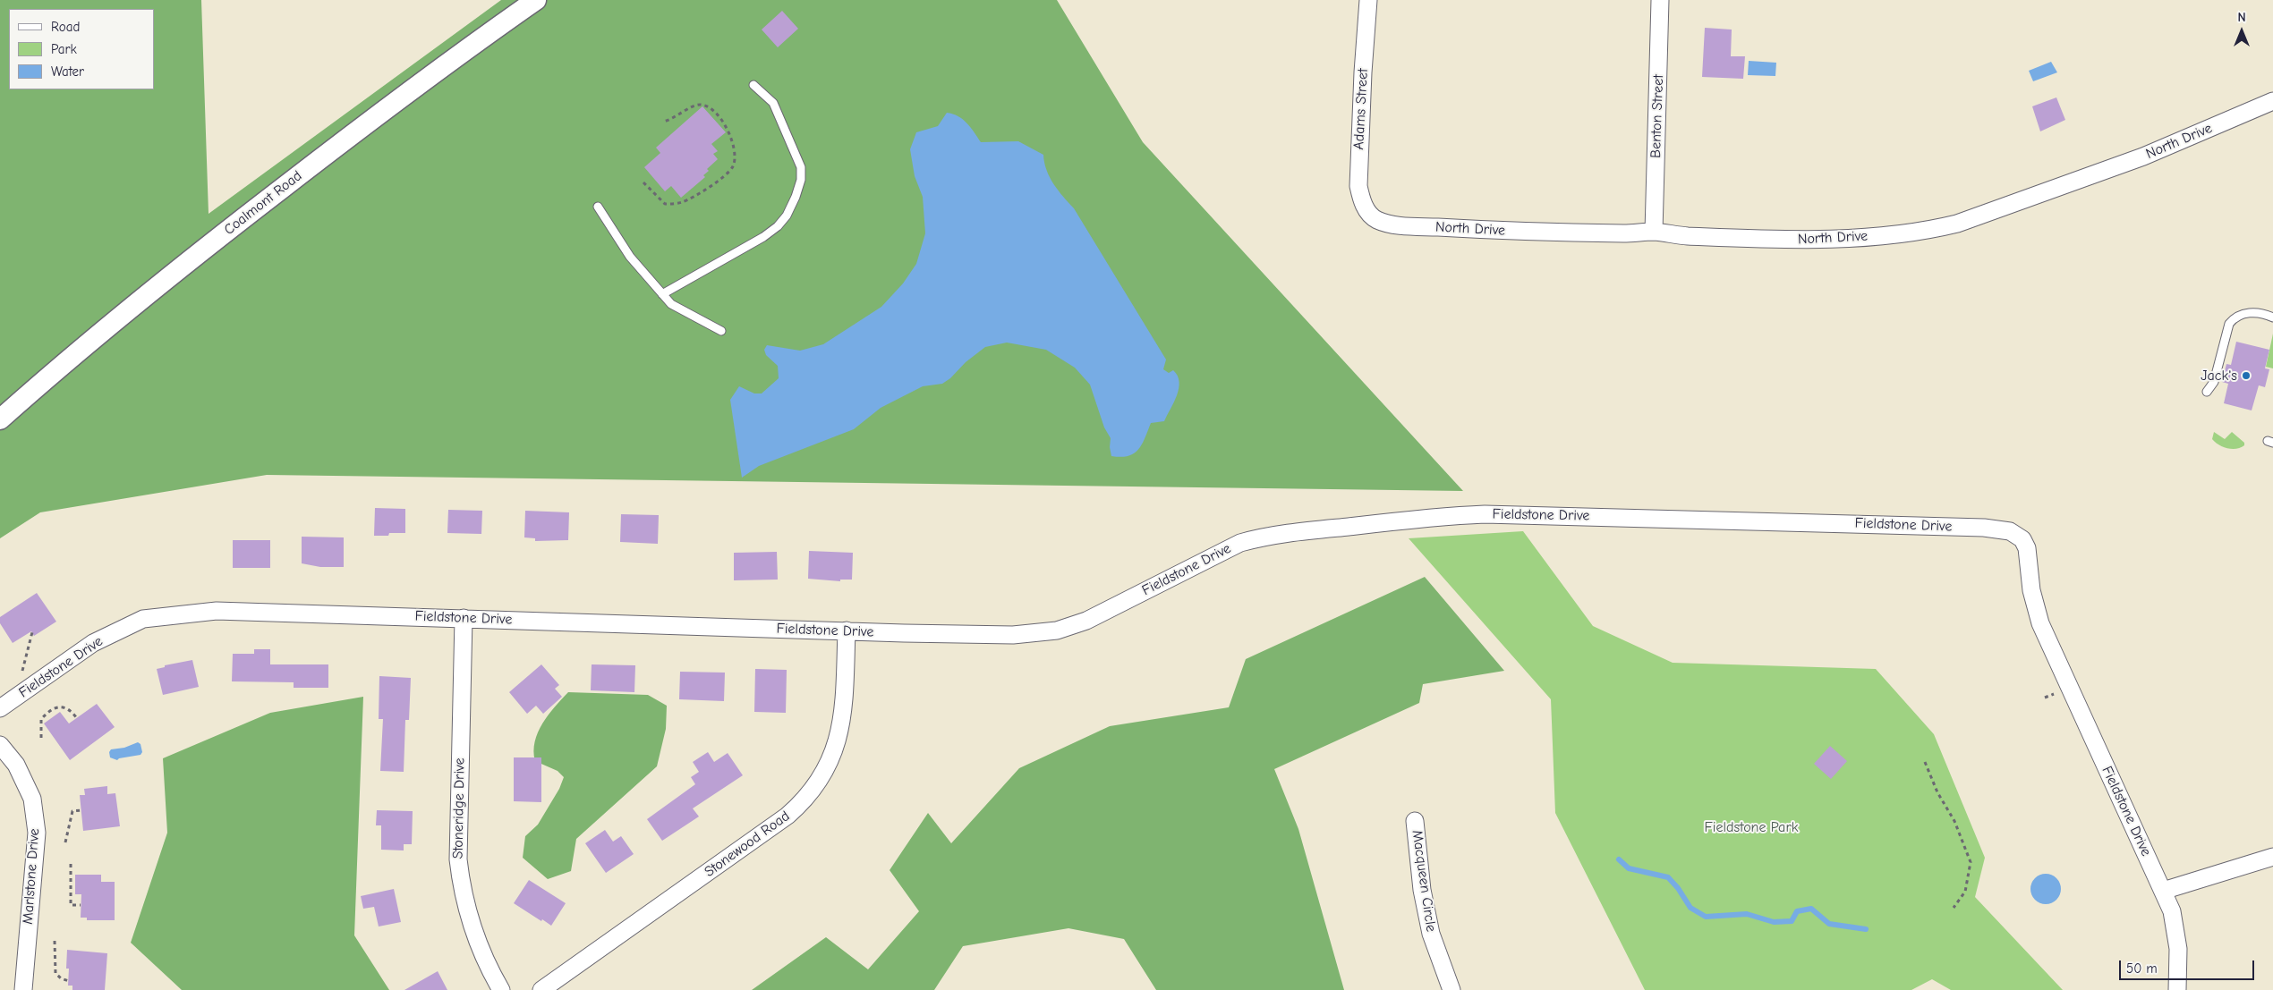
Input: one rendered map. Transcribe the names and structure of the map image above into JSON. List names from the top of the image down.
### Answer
{
  "streets": {
    "street": [
      "Adams Street",
      "Benton Street",
      "North Drive",
      "Coalmont Road",
      "Fieldstone Drive",
      "Stoneridge Drive",
      "Stonewood Road",
      "Marlstone Drive",
      "Macqueen Circle"
    ]
  },
  "crossings": [
    ["Adams Street", "North Drive"],
    ["Benton Street", "North Drive"],
    ["Fieldstone Drive", "Stoneridge Drive"],
    ["Fieldstone Drive", "Stonewood Road"]
  ],
  "parks": ["Fieldstone Park"],
  "places": ["Jack's"],
  "legend": ["Road", "Park", "Water"],
  "scale_bar": "50 m",
  "north": "top"
}
